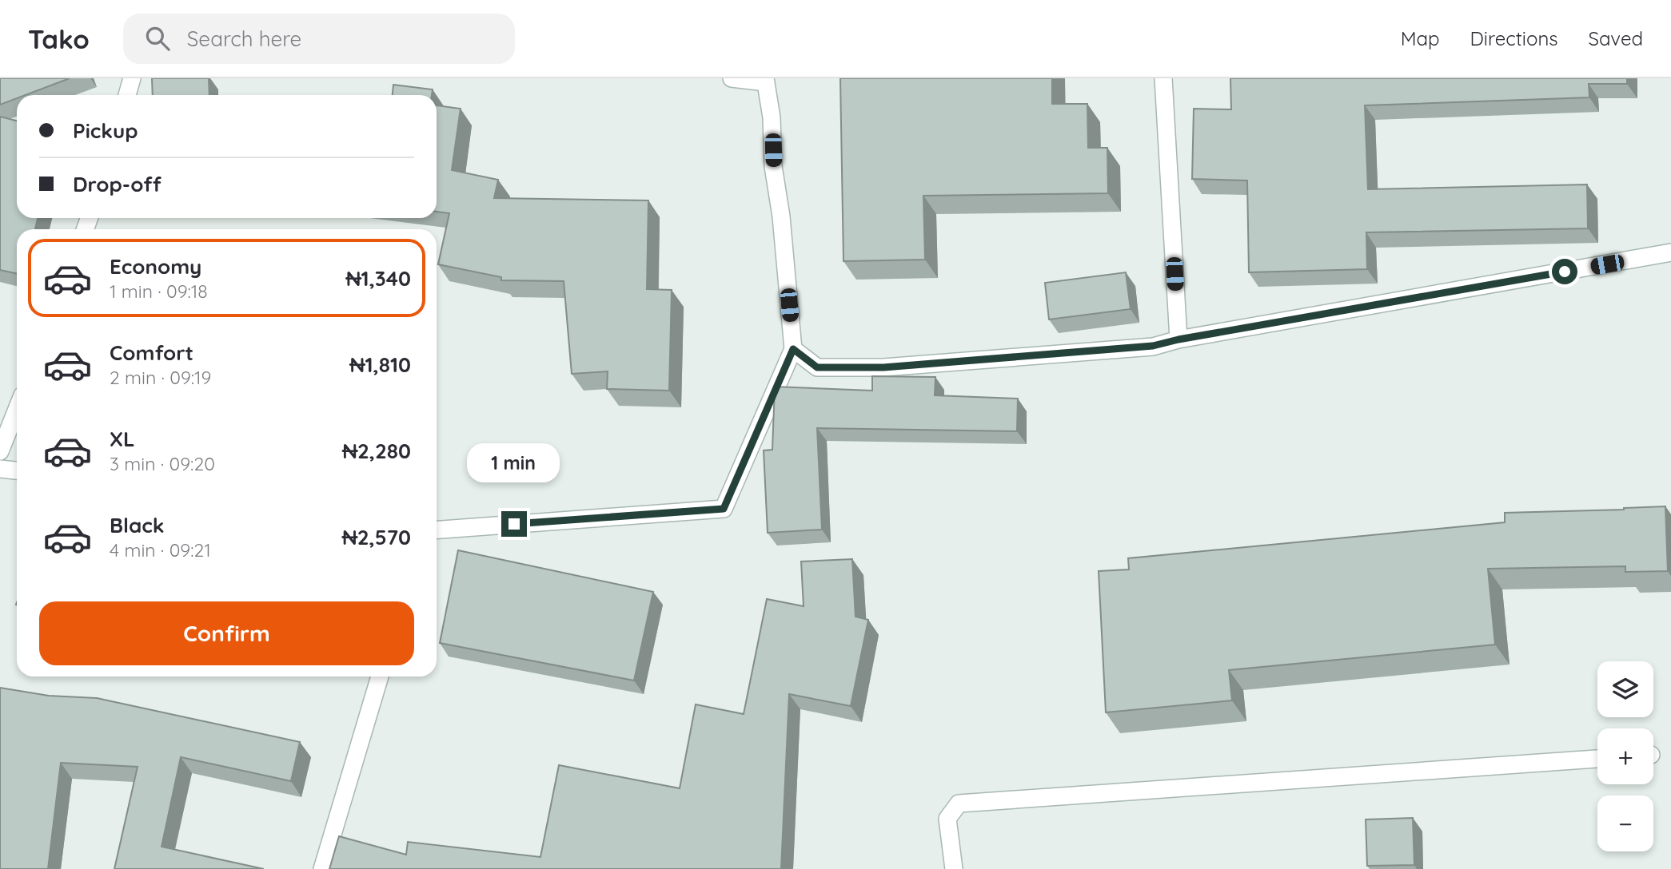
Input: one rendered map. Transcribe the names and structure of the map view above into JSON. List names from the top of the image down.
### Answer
{
  "page": {
    "header": "Tako",
    "search": "Search here",
    "nav": ["Map", "Directions", "Saved"],
    "banner": ["Pickup", "Drop-off"],
    "list": [
      {
        "name": "Economy",
        "note": "1 min · 09:18",
        "value": "₦1,340"
      },
      {
        "name": "Comfort",
        "note": "2 min · 09:19",
        "value": "₦1,810"
      },
      {
        "name": "XL",
        "note": "3 min · 09:20",
        "value": "₦2,280"
      },
      {
        "name": "Black",
        "note": "4 min · 09:21",
        "value": "₦2,570"
      }
    ],
    "bubble": "1 min",
    "buttons": "Confirm",
    "map_buttons": ["+", "−"]
  }
}
